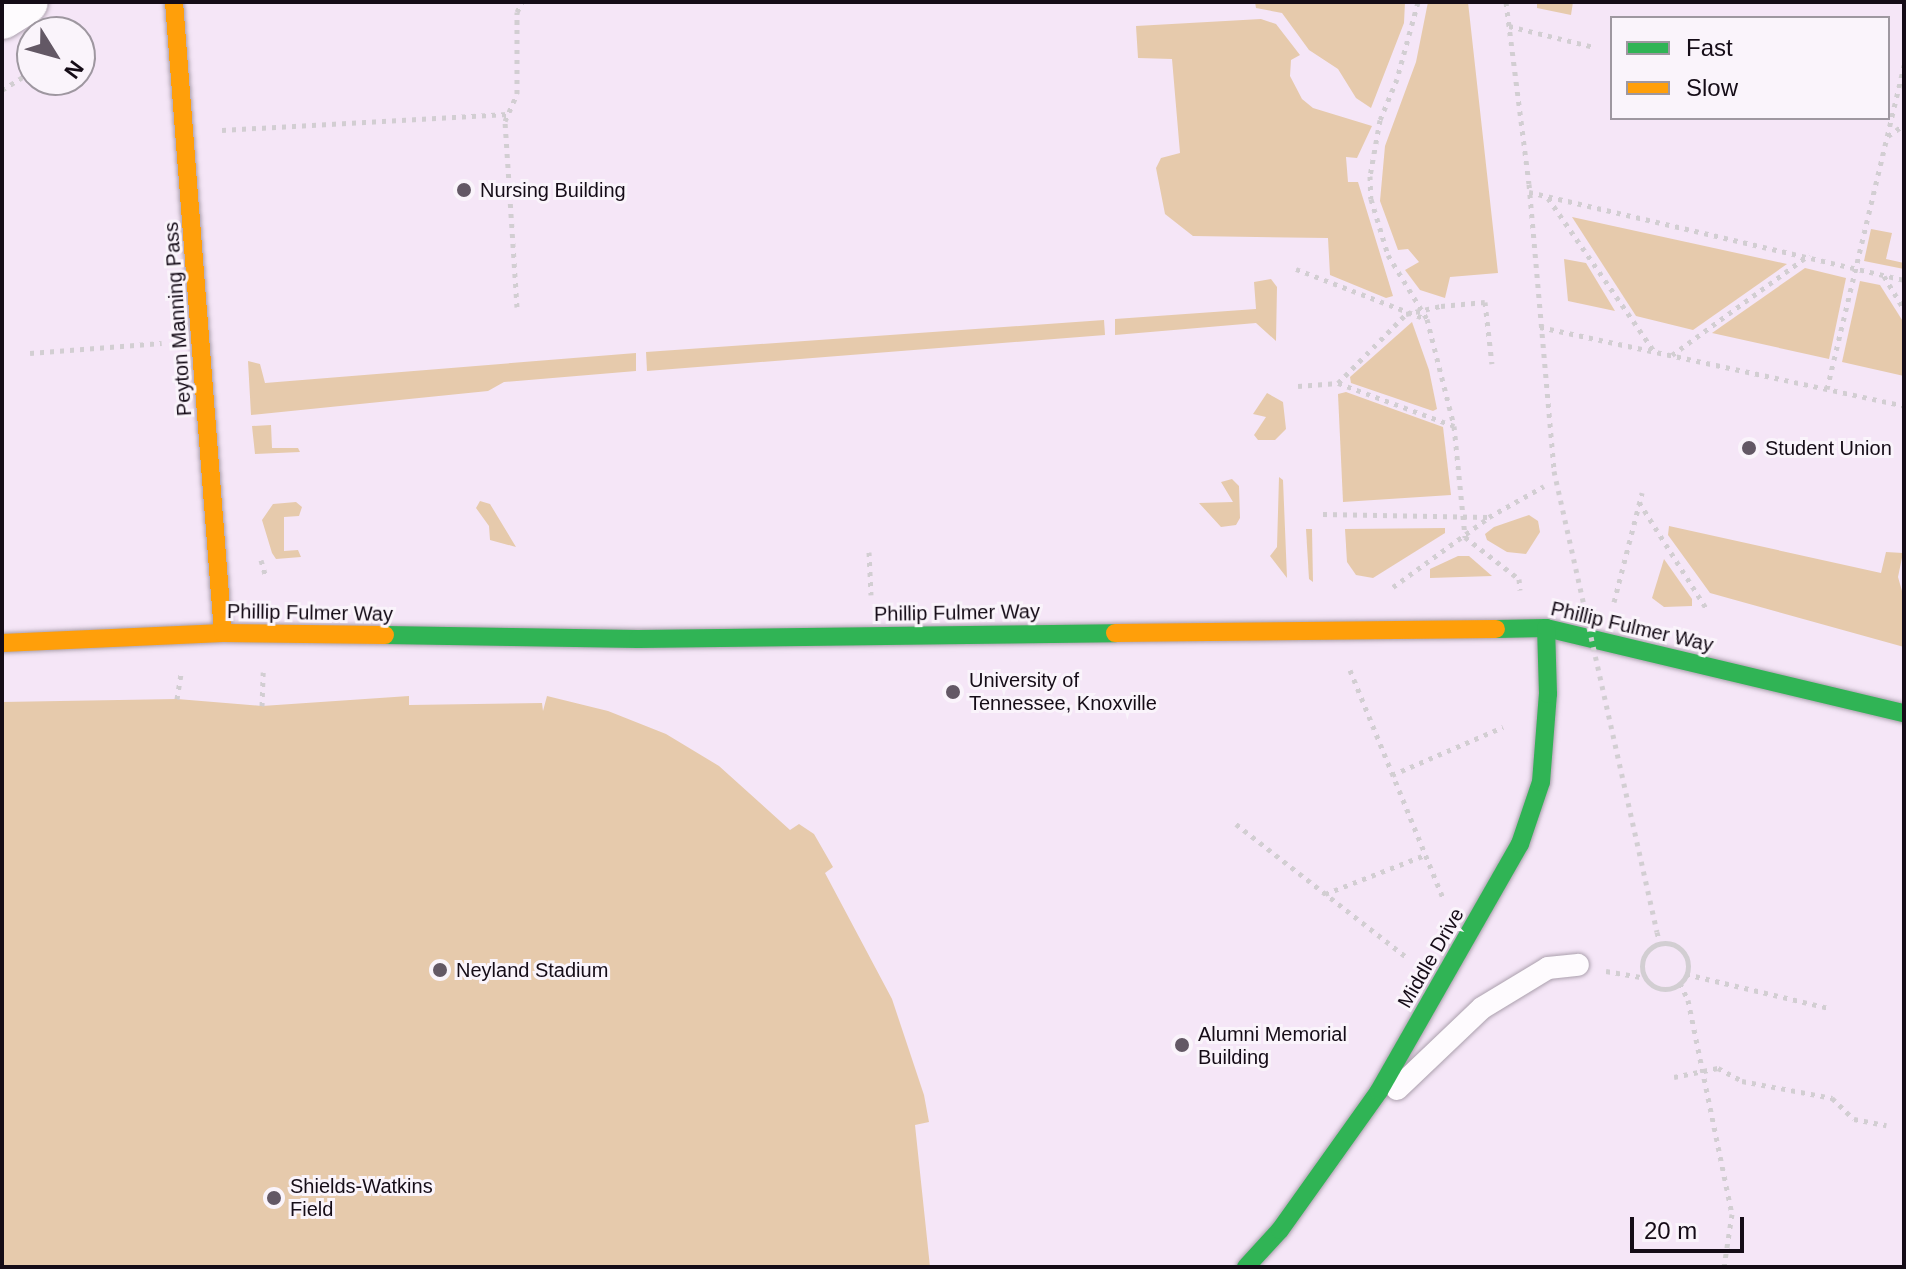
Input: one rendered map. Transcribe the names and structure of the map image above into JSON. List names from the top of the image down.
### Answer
{
  "streets": {
    "street": ["Peyton Manning Pass", "Phillip Fulmer Way", "Middle Drive"]
  },
  "crossings": [
    ["Peyton Manning Pass", "Phillip Fulmer Way"],
    ["Phillip Fulmer Way", "Middle Drive"]
  ],
  "places": [
    "Nursing Building",
    "Student Union",
    "University of Tennessee, Knoxville",
    "Neyland Stadium",
    "Alumni Memorial Building",
    "Shields-Watkins Field"
  ],
  "legend": ["Fast", "Slow"],
  "scale_bar": "20 m",
  "north": "bottom right"
}
